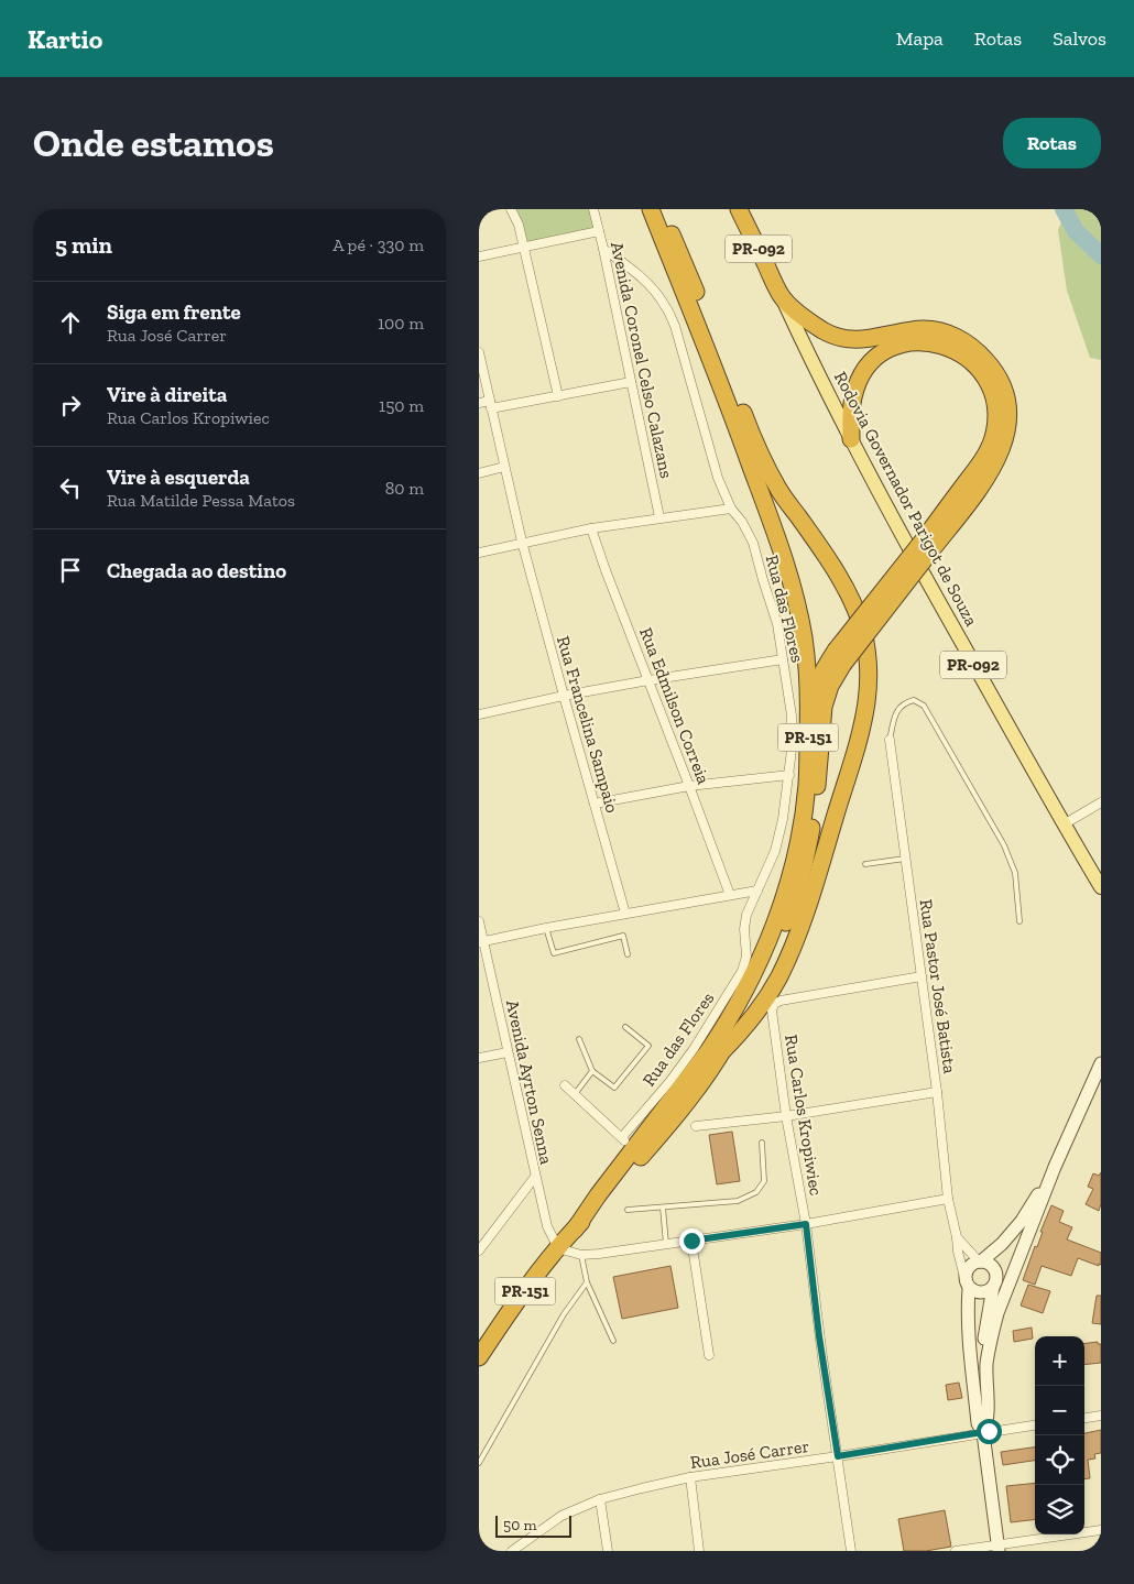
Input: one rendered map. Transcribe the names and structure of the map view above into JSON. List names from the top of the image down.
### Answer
{
  "streets": {
    "highway": ["PR-092", "Rodovia Governador Parigot de Souza", "PR-151"],
    "street": [
      "Avenida Coronel Celso Calazans",
      "Rua das Flores",
      "Rua Edmilson Correia",
      "Rua Francelina Sampaio",
      "Rua Pastor José Batista",
      "Avenida Ayrton Senna",
      "Rua Carlos Kropiwiec",
      "Rua José Carrer"
    ]
  },
  "crossings": [
    ["Avenida Coronel Celso Calazans", "Rua das Flores"],
    ["Rodovia Governador Parigot de Souza", "PR-151"],
    ["Rua das Flores", "PR-151"],
    ["PR-151", "Avenida Ayrton Senna"],
    ["Rua Pastor José Batista", "Rua Carlos Kropiwiec"],
    ["Rua Carlos Kropiwiec", "Rua José Carrer"]
  ],
  "scale_bar": "50 m",
  "page": {
    "header": "Kartio",
    "nav": ["Mapa", "Rotas", "Salvos"],
    "buttons": "Rotas",
    "title": "Onde estamos",
    "heading": ["5 min", "A pé · 330 m"],
    "list": [
      ["Siga em frente", "Rua José Carrer", "100 m"],
      ["Vire à direita", "Rua Carlos Kropiwiec", "150 m"],
      ["Vire à esquerda", "Rua Matilde Pessa Matos", "80 m"],
      "Chegada ao destino"
    ],
    "map_buttons": ["+", "−"],
    "scale": "50 m"
  }
}
